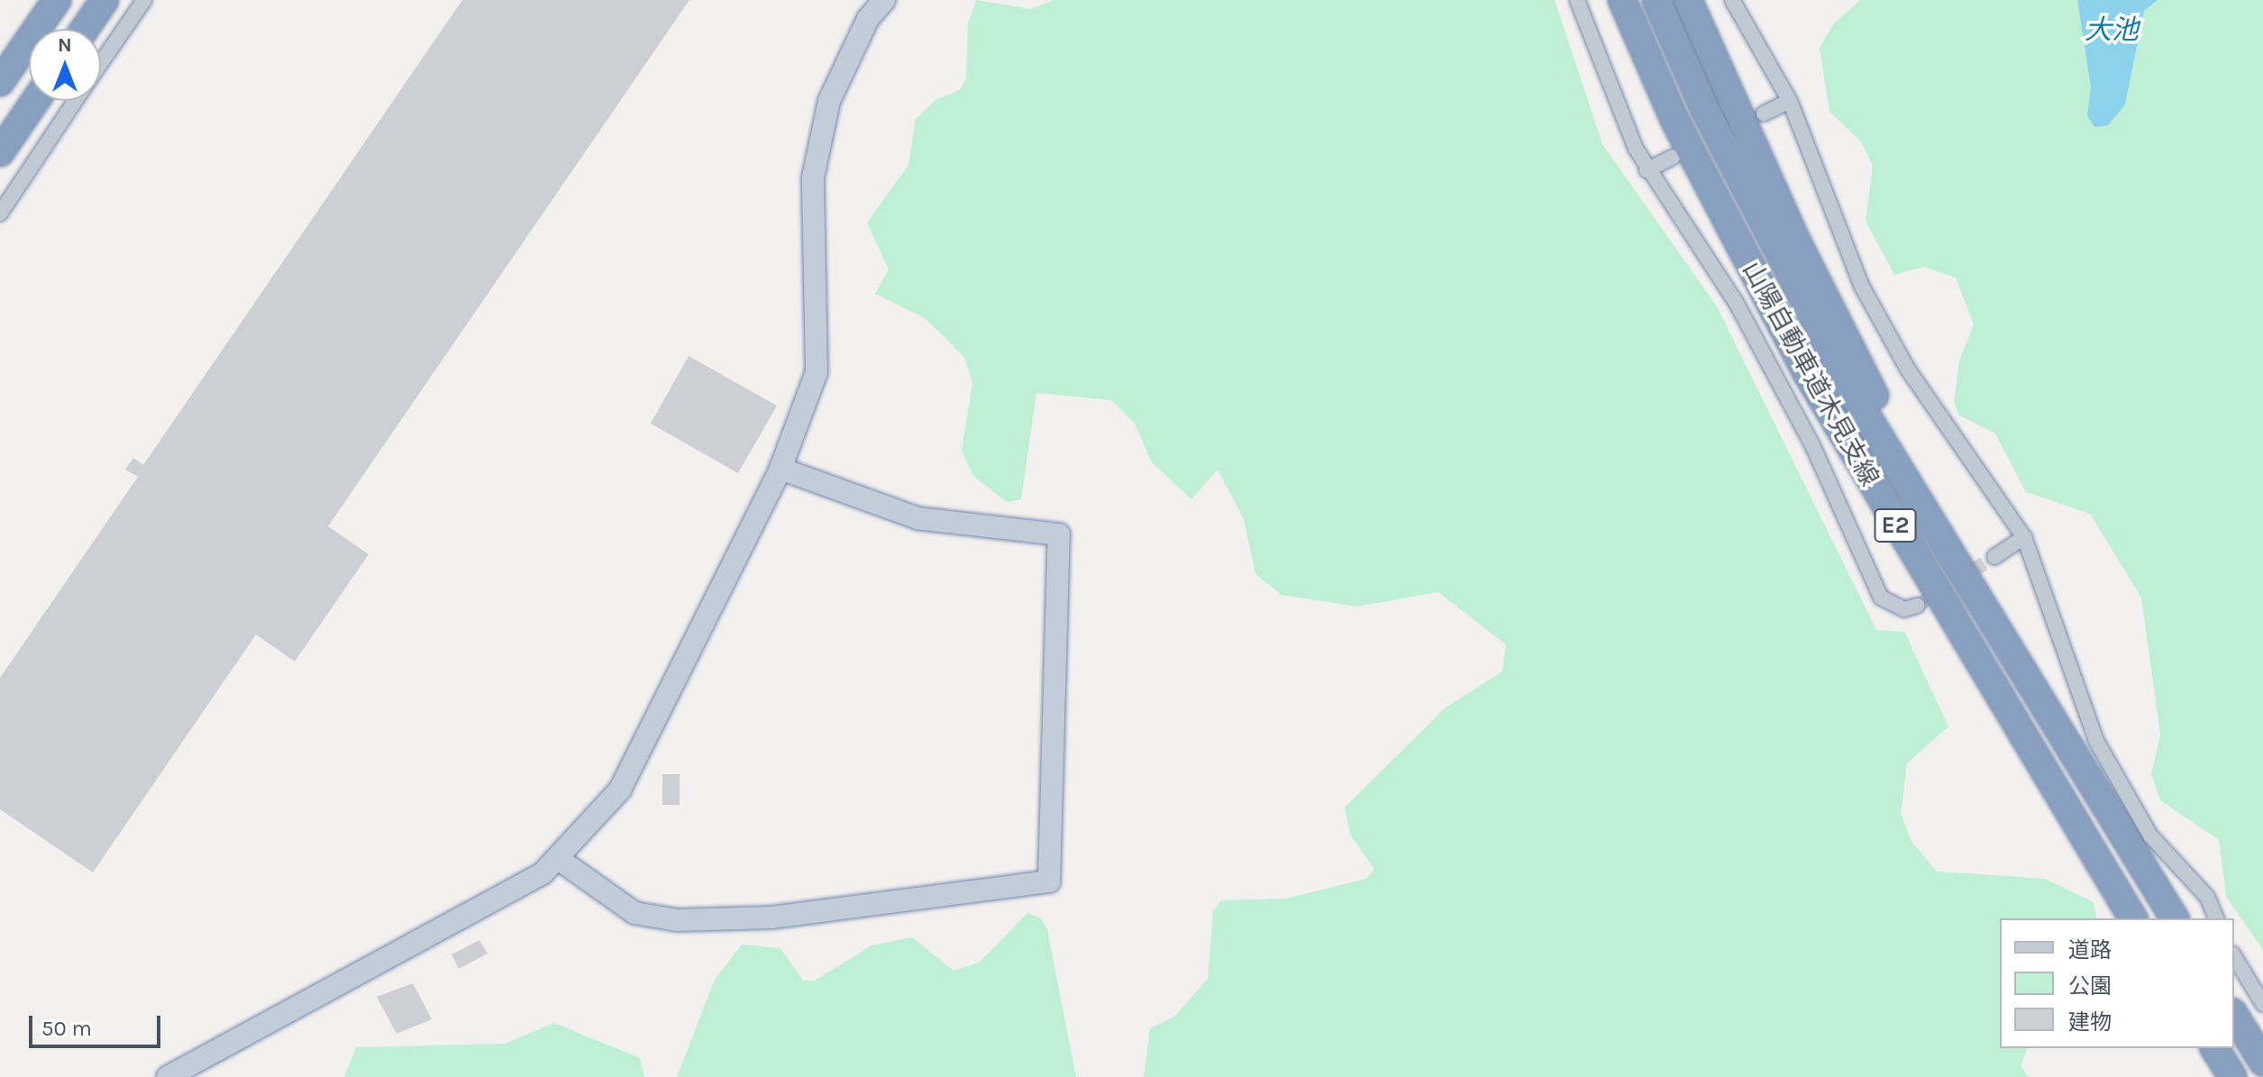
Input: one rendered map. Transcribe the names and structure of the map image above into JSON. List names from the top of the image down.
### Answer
{
  "streets": {
    "highway": ["山陽自動車道木見支線", "E2"]
  },
  "water": ["大池"],
  "legend": ["道路", "公園", "建物"],
  "scale_bar": "50 m",
  "north": "top"
}
